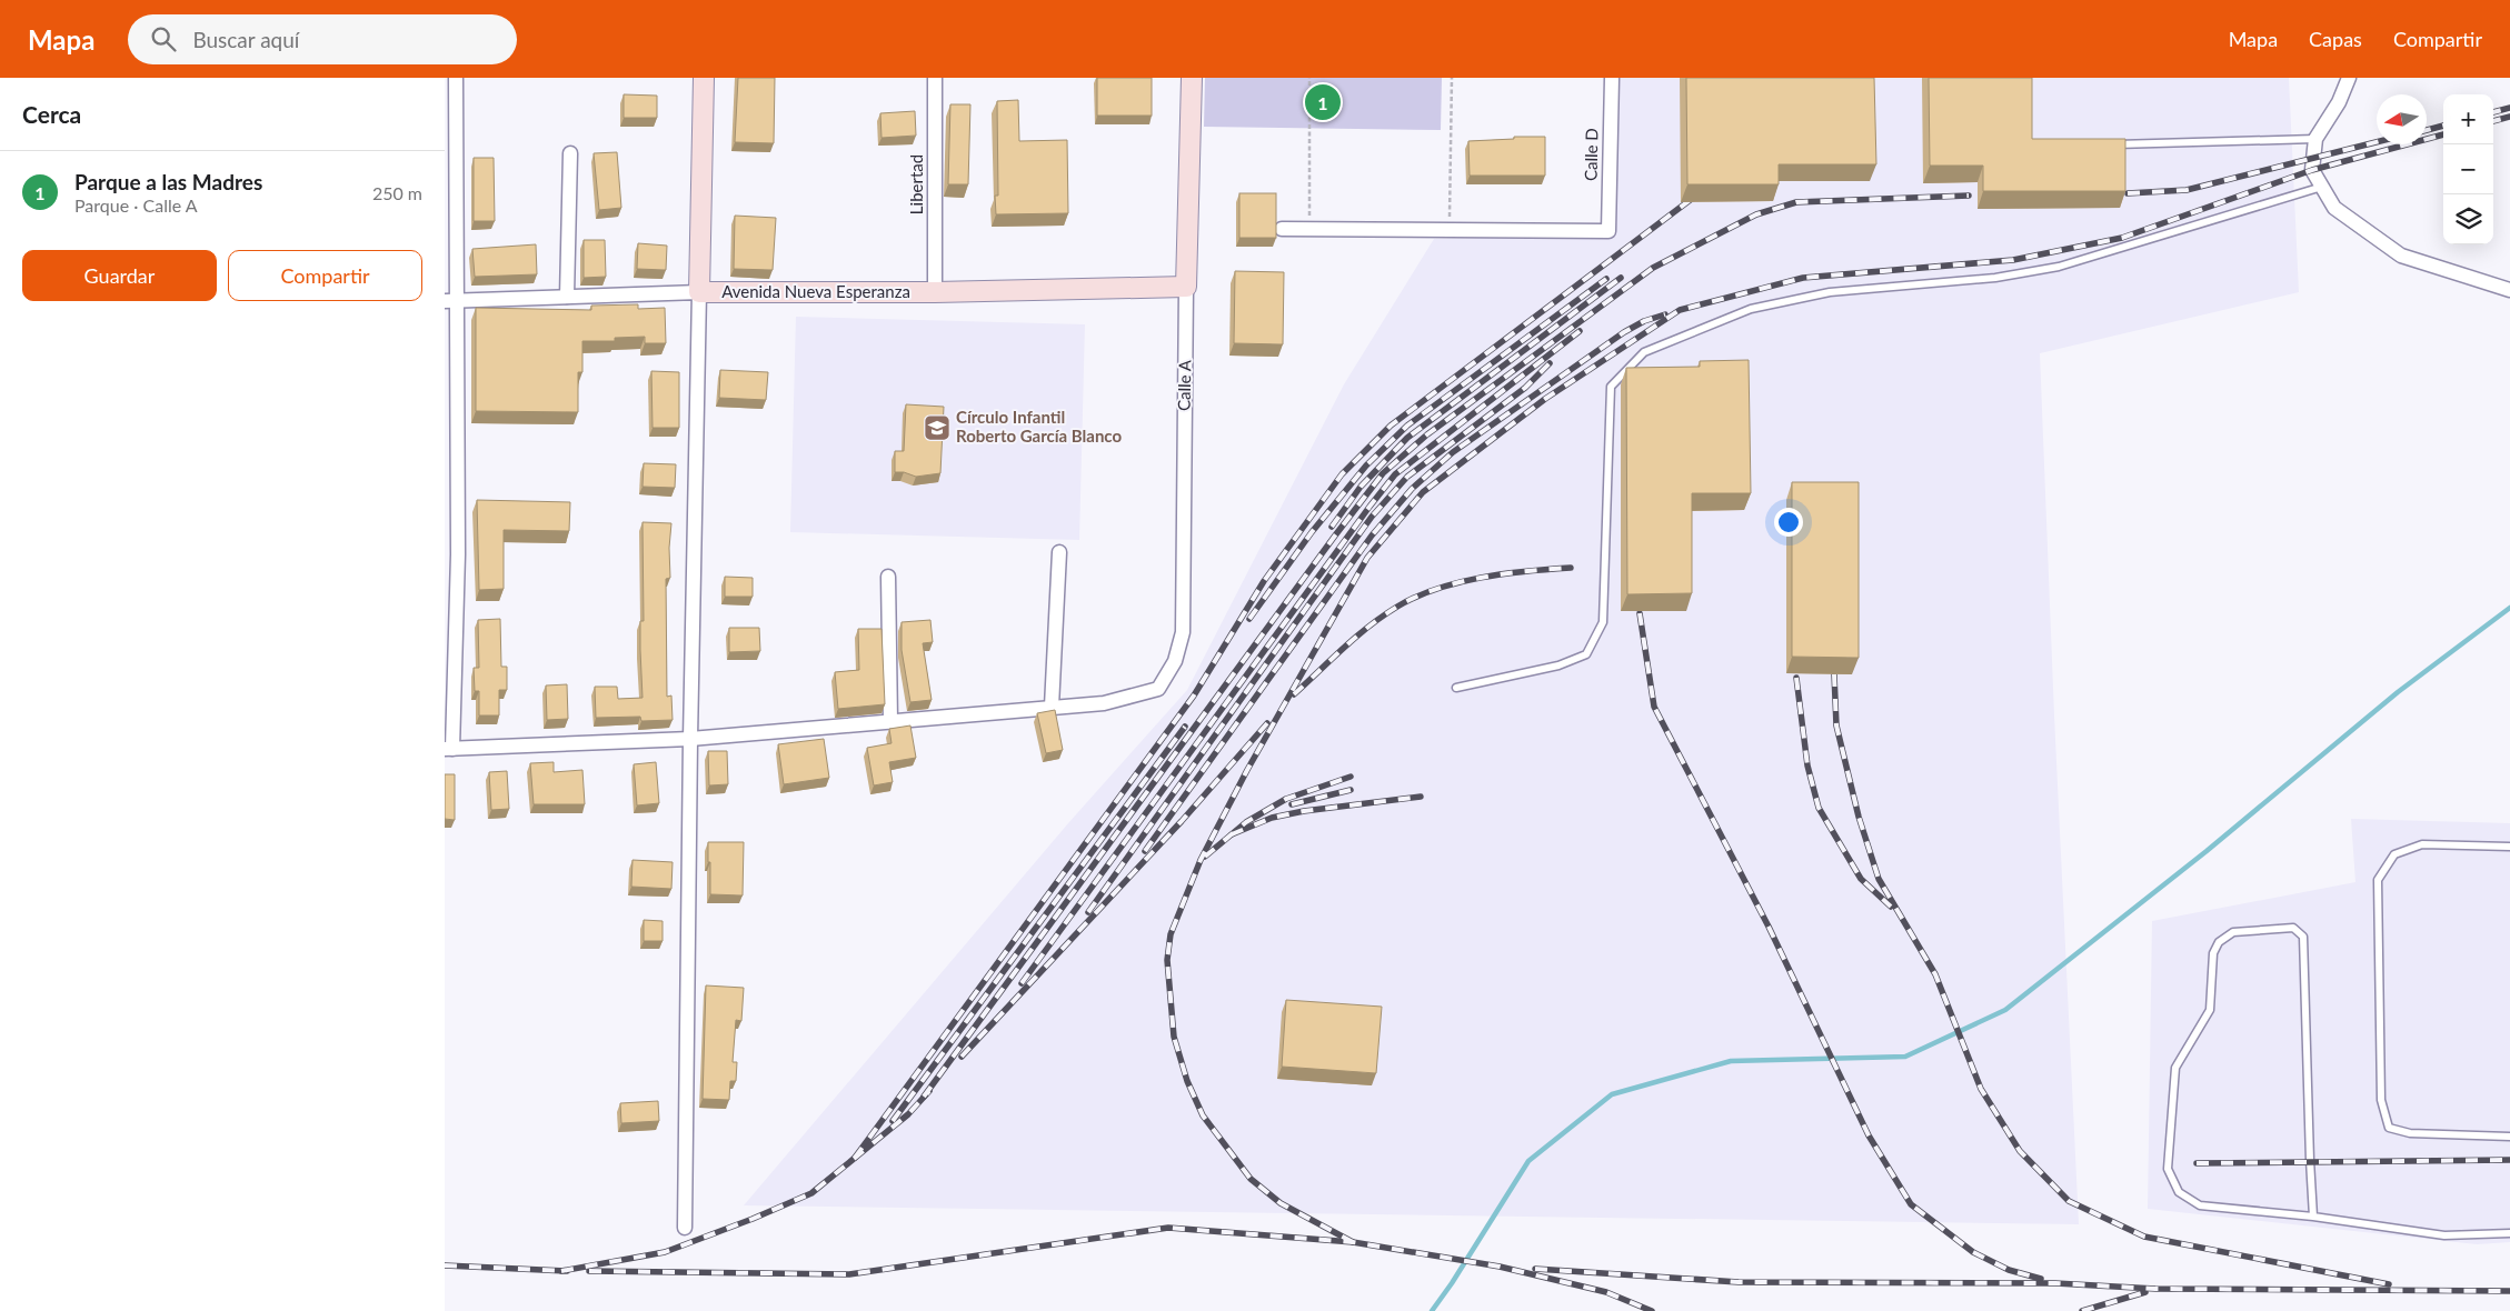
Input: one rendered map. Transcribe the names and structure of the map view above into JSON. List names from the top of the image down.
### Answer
{
  "streets": {
    "street": [
      "Calle D",
      "Libertad",
      "Avenida Nueva Esperanza",
      "Calle A"
    ]
  },
  "crossings": [
    ["Libertad", "Avenida Nueva Esperanza"],
    ["Avenida Nueva Esperanza", "Calle A"]
  ],
  "places": {
    "school or university": ["Círculo Infantil Roberto García Blanco"]
  },
  "north": "left",
  "page": {
    "header": "Mapa",
    "search": "Buscar aquí",
    "nav": ["Mapa", "Capas", "Compartir"],
    "heading": "Cerca",
    "pins": "1",
    "map_buttons": ["+", "−"],
    "list": [
      {
        "mark": "1",
        "name": "Parque a las Madres",
        "note": "Parque · Calle A",
        "value": "250 m"
      }
    ],
    "buttons": ["Guardar", "Compartir"]
  }
}
